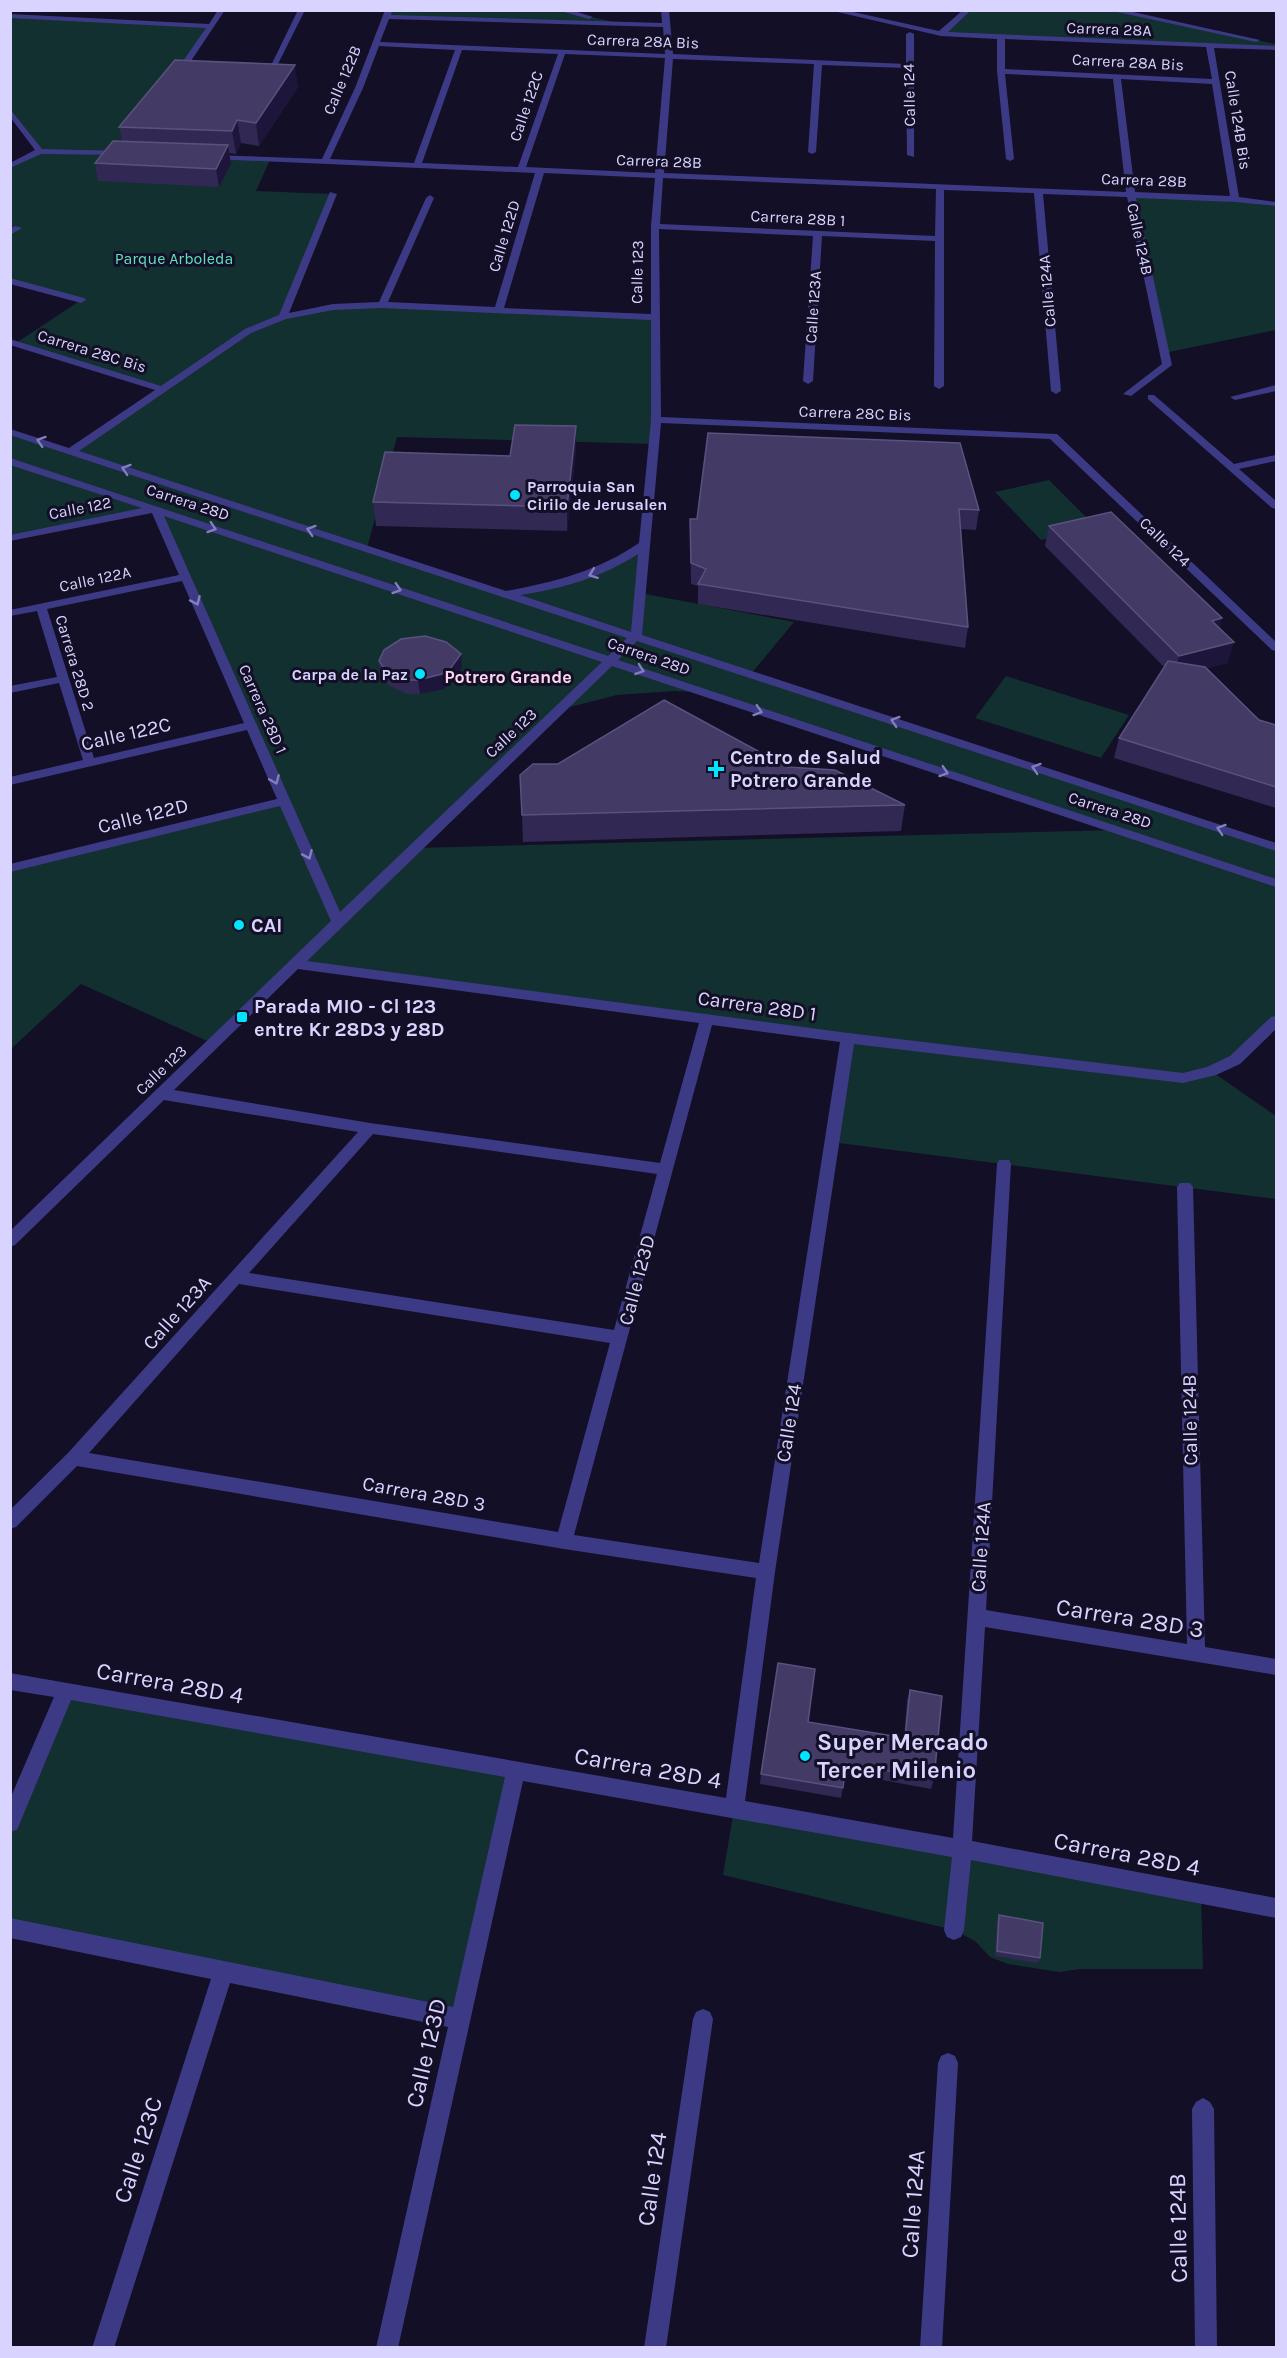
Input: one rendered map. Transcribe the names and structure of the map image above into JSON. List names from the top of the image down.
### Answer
{
  "streets": {
    "street": [
      "Carrera 28A",
      "Carrera 28A Bis",
      "Calle 122B",
      "Calle 124",
      "Calle 122C",
      "Calle 124B Bis",
      "Carrera 28B",
      "Carrera 28B 1",
      "Calle 122D",
      "Calle 124B",
      "Calle 123",
      "Calle 124A",
      "Calle 123A",
      "Carrera 28C Bis",
      "Carrera 28D",
      "Calle 122",
      "Calle 122A",
      "Carrera 28D 2",
      "Carrera 28D 1",
      "Calle 123D",
      "Carrera 28D 3",
      "Carrera 28D 4",
      "Calle 123C"
    ]
  },
  "crossings": [
    ["Carrera 28A", "Calle 124B Bis"],
    ["Carrera 28A Bis", "Calle 122B"],
    ["Carrera 28A Bis", "Calle 124"],
    ["Carrera 28A Bis", "Calle 122C"],
    ["Carrera 28A Bis", "Calle 124B Bis"],
    ["Carrera 28A Bis", "Calle 124B"],
    ["Carrera 28A Bis", "Calle 123"],
    ["Calle 122B", "Carrera 28B"],
    ["Calle 124", "Carrera 28C Bis"],
    ["Calle 124", "Carrera 28D 1"],
    ["Calle 124", "Carrera 28D 3"],
    ["Calle 124", "Carrera 28D 4"],
    ["Calle 122C", "Carrera 28B"],
    ["Calle 122C", "Carrera 28D 2"],
    ["Calle 122C", "Carrera 28D 1"],
    ["Calle 124B Bis", "Carrera 28B"],
    ["Carrera 28B", "Calle 122D"],
    ["Carrera 28B", "Calle 124B"],
    ["Carrera 28B", "Calle 123"],
    ["Carrera 28B", "Calle 124A"],
    ["Carrera 28B 1", "Calle 123"],
    ["Carrera 28B 1", "Calle 123A"],
    ["Calle 122D", "Carrera 28D 1"],
    ["Calle 124B", "Carrera 28D 3"],
    ["Calle 123", "Carrera 28C Bis"],
    ["Calle 123", "Carrera 28D"],
    ["Calle 123", "Carrera 28D 1"],
    ["Calle 124A", "Carrera 28D 3"],
    ["Calle 124A", "Carrera 28D 4"],
    ["Calle 123A", "Carrera 28D 3"],
    ["Carrera 28D", "Calle 122"],
    ["Carrera 28D", "Carrera 28D 1"],
    ["Calle 122", "Carrera 28D 1"],
    ["Calle 122A", "Carrera 28D 2"],
    ["Calle 122A", "Carrera 28D 1"],
    ["Carrera 28D 1", "Calle 123D"],
    ["Calle 123D", "Carrera 28D 3"],
    ["Calle 123D", "Carrera 28D 4"]
  ],
  "districts": ["Potrero Grande"],
  "parks": ["Parque Arboleda"],
  "places": {
    "other": [
      "Parroquia San Cirilo de Jerusalen",
      "Carpa de la Paz",
      "CAI",
      "Super Mercado Tercer Milenio"
    ],
    "health": ["Centro de Salud Potrero Grande"],
    "transit": ["Parada MIO - Cl 123 entre Kr 28D3 y 28D"]
  }
}
